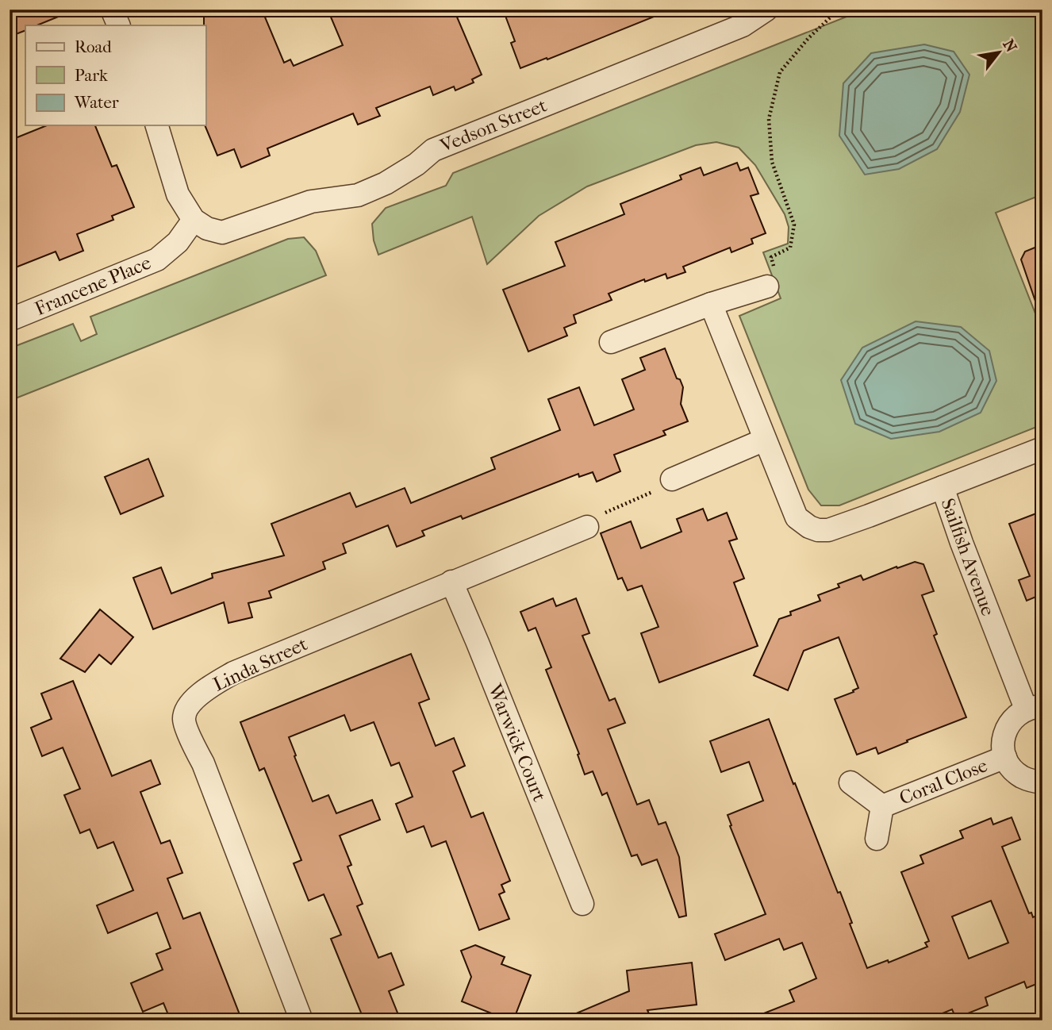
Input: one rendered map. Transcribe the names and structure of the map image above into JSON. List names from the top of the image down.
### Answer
{
  "streets": {
    "street": [
      "Vedson Street",
      "Francene Place",
      "Sailfish Avenue",
      "Linda Street",
      "Warwick Court",
      "Coral Close"
    ]
  },
  "crossings": [
    ["Vedson Street", "Francene Place"],
    ["Linda Street", "Warwick Court"]
  ],
  "legend": ["Road", "Park", "Water"],
  "north": "top right"
}
